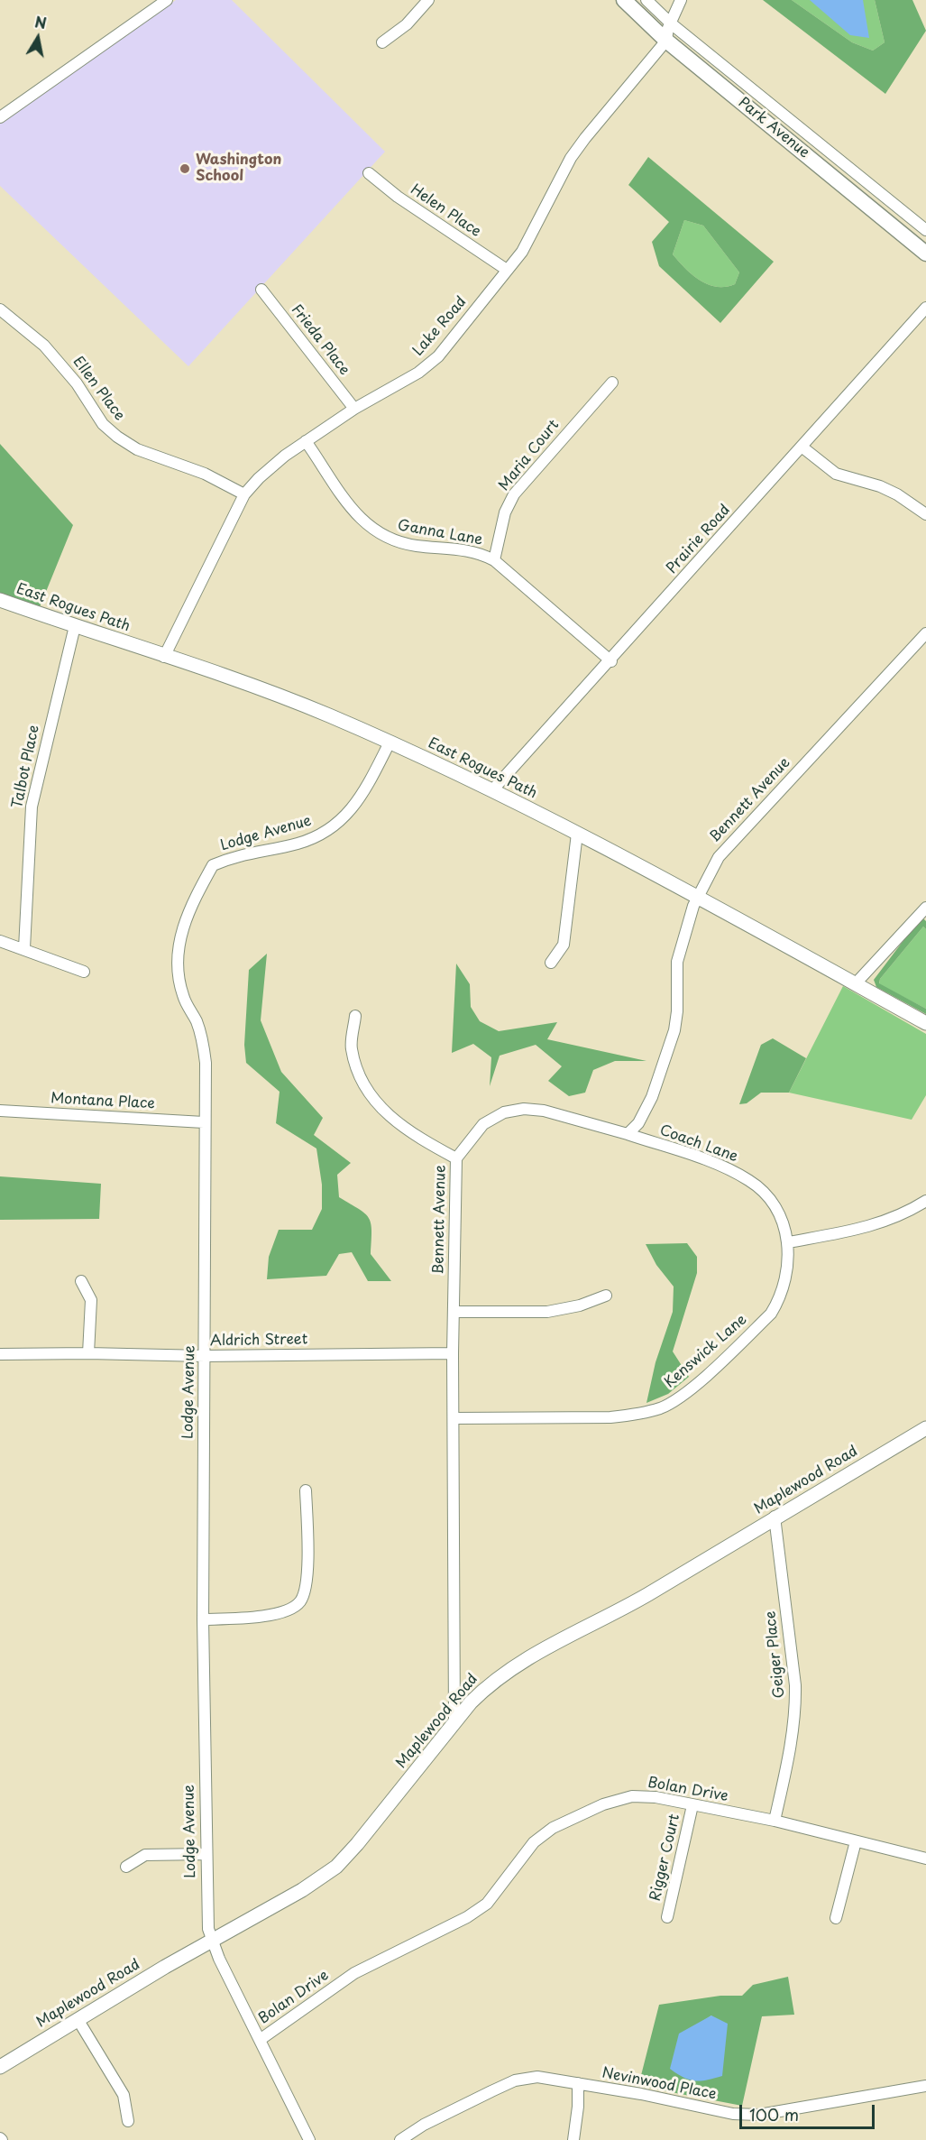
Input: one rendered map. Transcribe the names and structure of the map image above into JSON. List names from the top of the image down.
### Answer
{
  "streets": {
    "main road": ["Park Avenue"],
    "street": [
      "Helen Place",
      "Lake Road",
      "Frieda Place",
      "Ellen Place",
      "Maria Court",
      "Ganna Lane",
      "Prairie Road",
      "East Rogues Path",
      "Talbot Place",
      "Bennett Avenue",
      "Lodge Avenue",
      "Montana Place",
      "Coach Lane",
      "Aldrich Street",
      "Kenswick Lane",
      "Maplewood Road",
      "Geiger Place",
      "Bolan Drive",
      "Rigger Court",
      "Nevinwood Place"
    ]
  },
  "crossings": [
    ["Park Avenue", "Lake Road"],
    ["Helen Place", "Lake Road"],
    ["Lake Road", "Frieda Place"],
    ["Lake Road", "Ellen Place"],
    ["Lake Road", "Ganna Lane"],
    ["Lake Road", "East Rogues Path"],
    ["Maria Court", "Ganna Lane"],
    ["Ganna Lane", "Prairie Road"],
    ["Prairie Road", "East Rogues Path"],
    ["East Rogues Path", "Talbot Place"],
    ["East Rogues Path", "Bennett Avenue"],
    ["East Rogues Path", "Lodge Avenue"],
    ["Bennett Avenue", "Coach Lane"],
    ["Bennett Avenue", "Aldrich Street"],
    ["Bennett Avenue", "Kenswick Lane"],
    ["Bennett Avenue", "Maplewood Road"],
    ["Lodge Avenue", "Montana Place"],
    ["Lodge Avenue", "Aldrich Street"],
    ["Lodge Avenue", "Maplewood Road"],
    ["Lodge Avenue", "Bolan Drive"],
    ["Coach Lane", "Kenswick Lane"],
    ["Maplewood Road", "Geiger Place"],
    ["Geiger Place", "Bolan Drive"],
    ["Bolan Drive", "Rigger Court"]
  ],
  "places": ["Washington School"],
  "scale_bar": "100 m",
  "north": "top"
}
